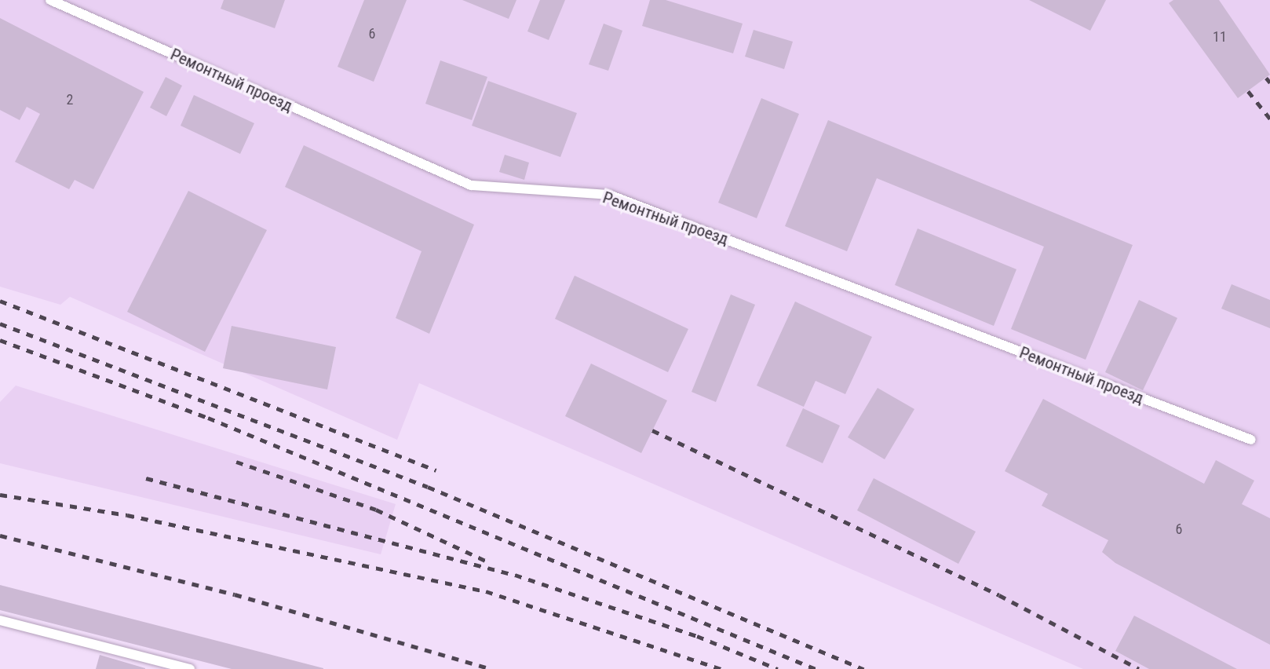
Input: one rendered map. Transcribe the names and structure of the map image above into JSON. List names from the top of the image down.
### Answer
{
  "streets": {
    "lane": ["Ремонтный проезд"]
  },
  "house_numbers": [
    "6",
    "11",
    "2",
    "6"
  ]
}
